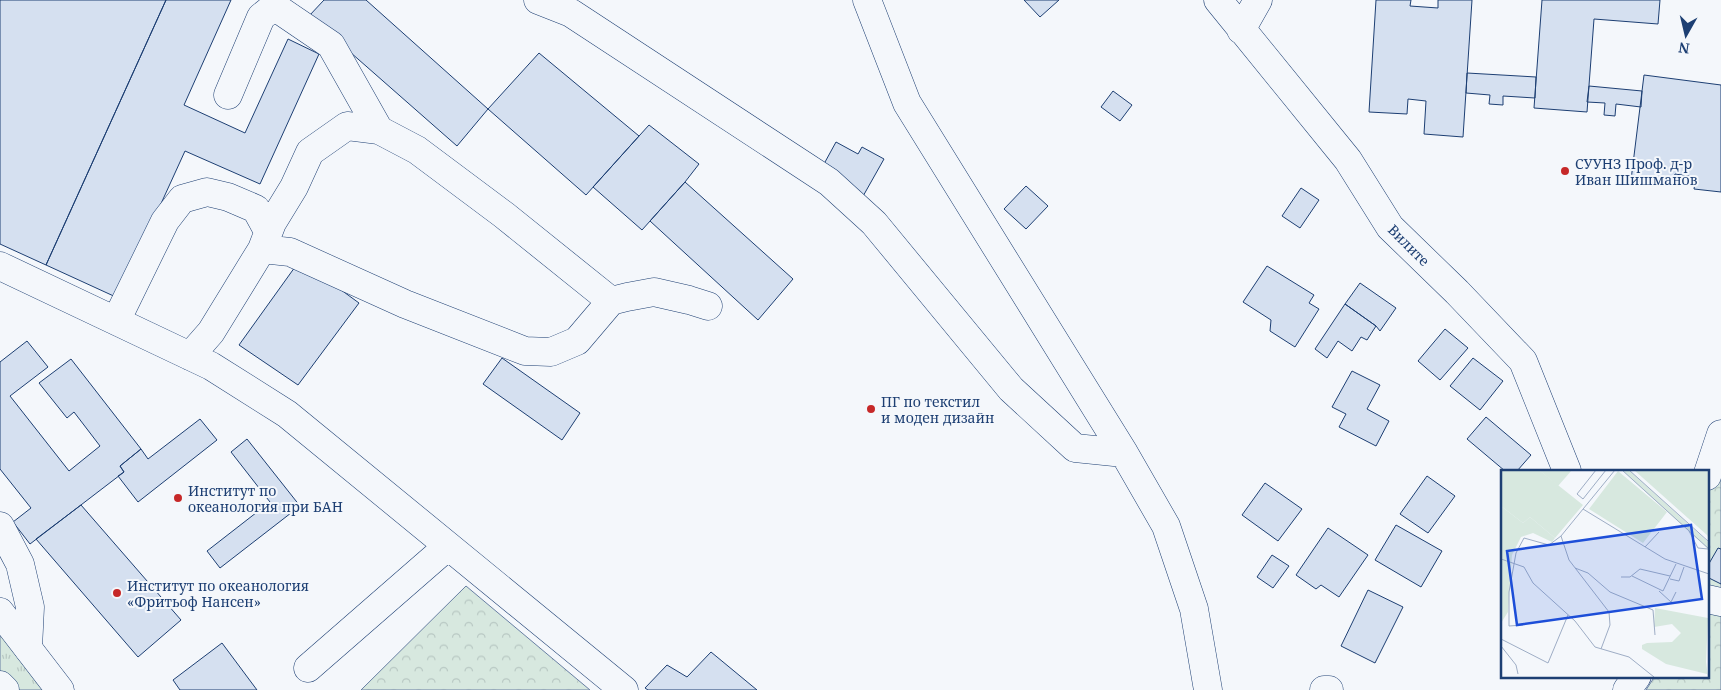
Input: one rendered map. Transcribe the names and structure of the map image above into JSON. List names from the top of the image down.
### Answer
{
  "streets": {
    "street": ["Вилите"]
  },
  "places": [
    "СУУНЗ Проф. д-р Иван Шишманов",
    "ПГ по текстил и моден дизайн",
    "Институт по океанология при БАН",
    "Институт по океанология «Фритьоф Нансен»"
  ],
  "north": "bottom"
}
